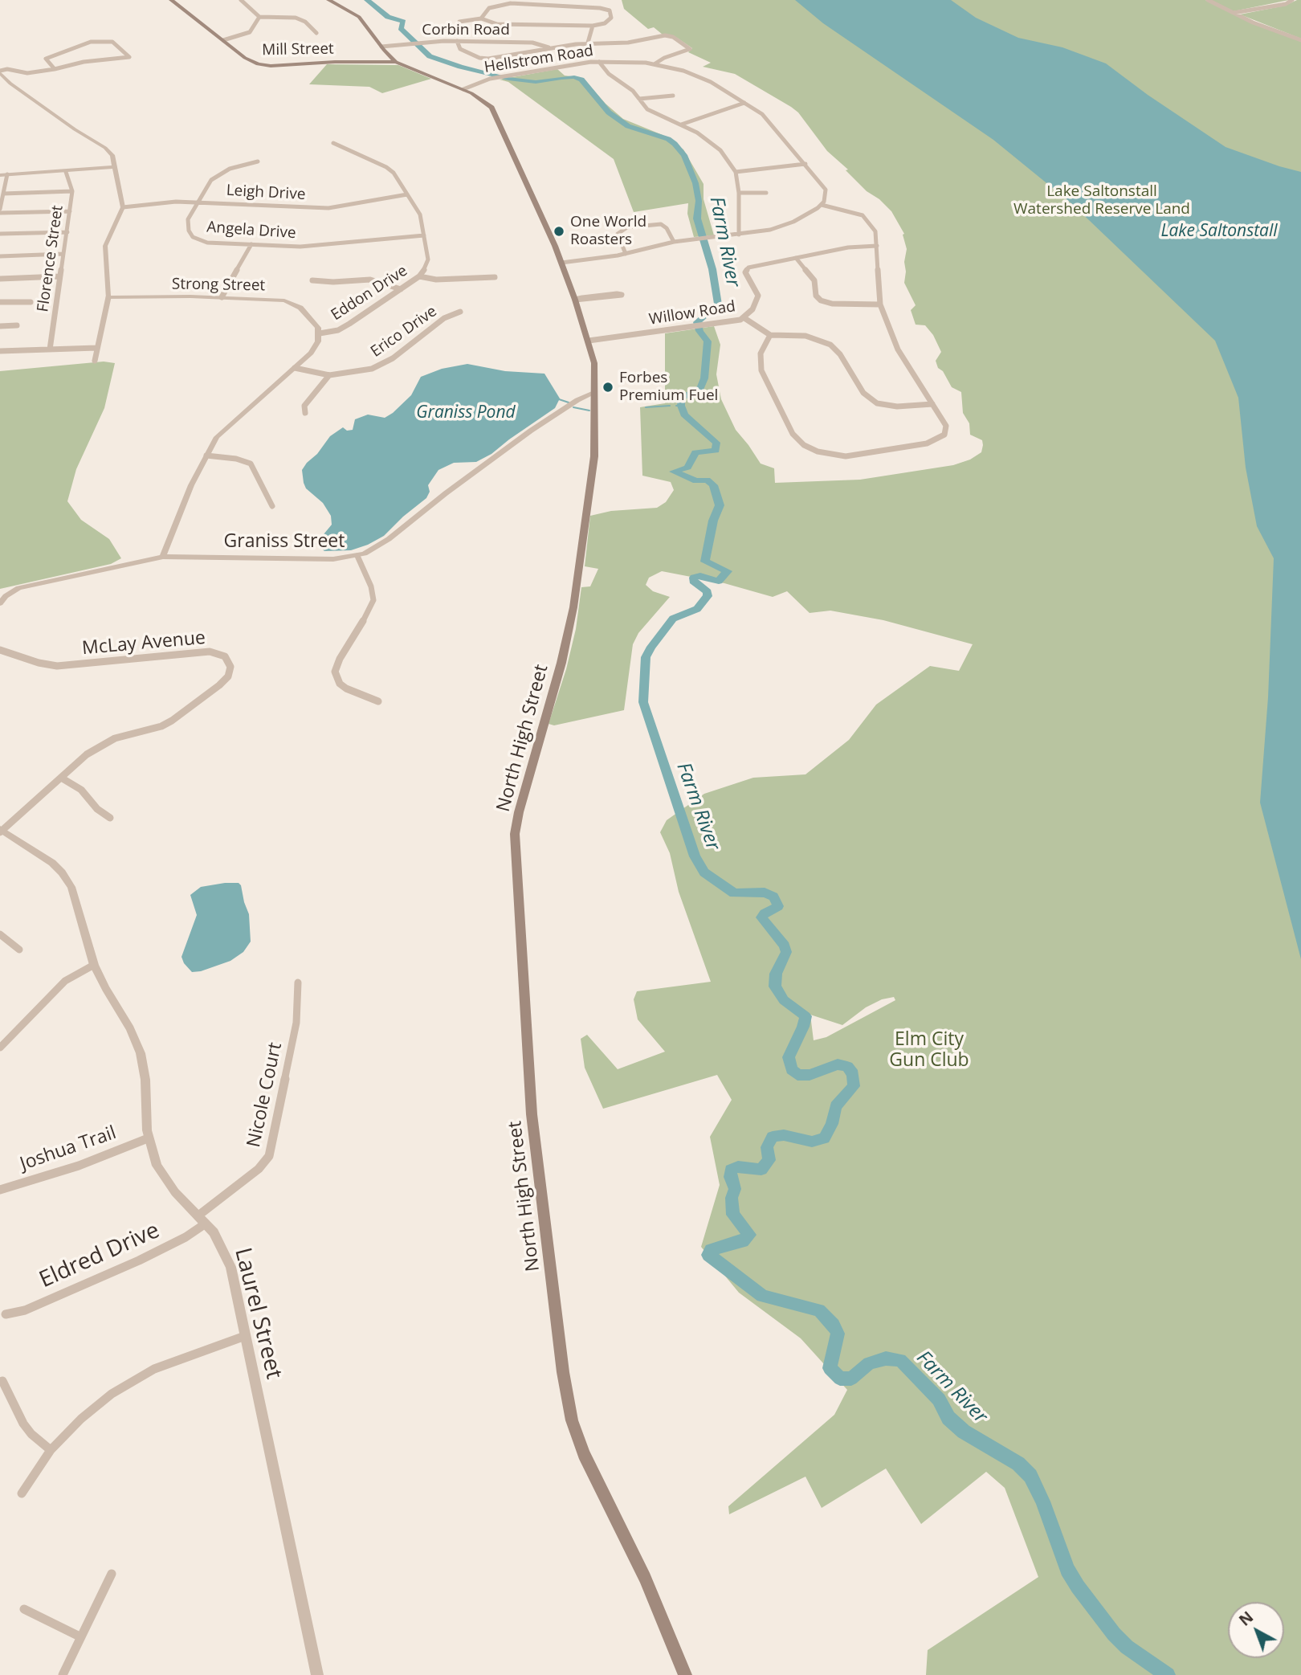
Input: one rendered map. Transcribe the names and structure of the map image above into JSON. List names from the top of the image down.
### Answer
{
  "streets": {
    "main road": ["Mill Street", "North High Street"],
    "street": [
      "Corbin Road",
      "Hellstrom Road",
      "Leigh Drive",
      "Angela Drive",
      "Florence Street",
      "Strong Street",
      "Eddon Drive",
      "Willow Road",
      "Erico Drive",
      "Graniss Street",
      "McLay Avenue",
      "Nicole Court",
      "Joshua Trail",
      "Eldred Drive",
      "Laurel Street"
    ]
  },
  "crossings": [
    ["Corbin Road", "North High Street"],
    ["Mill Street", "North High Street"],
    ["Hellstrom Road", "North High Street"],
    ["Leigh Drive", "Angela Drive"],
    ["Leigh Drive", "Eddon Drive"],
    ["Angela Drive", "Eddon Drive"],
    ["Strong Street", "Eddon Drive"],
    ["Willow Road", "North High Street"],
    ["Graniss Street", "North High Street"],
    ["McLay Avenue", "Laurel Street"],
    ["Nicole Court", "Eldred Drive"],
    ["Nicole Court", "Laurel Street"],
    ["Joshua Trail", "Laurel Street"],
    ["Eldred Drive", "Laurel Street"]
  ],
  "water": ["Lake Saltonstall", "Farm River", "Graniss Pond"],
  "parks": ["Lake Saltonstall Watershed Reserve Land", "Elm City Gun Club"],
  "places": ["One World Roasters", "Forbes Premium Fuel"],
  "north": "top left"
}
